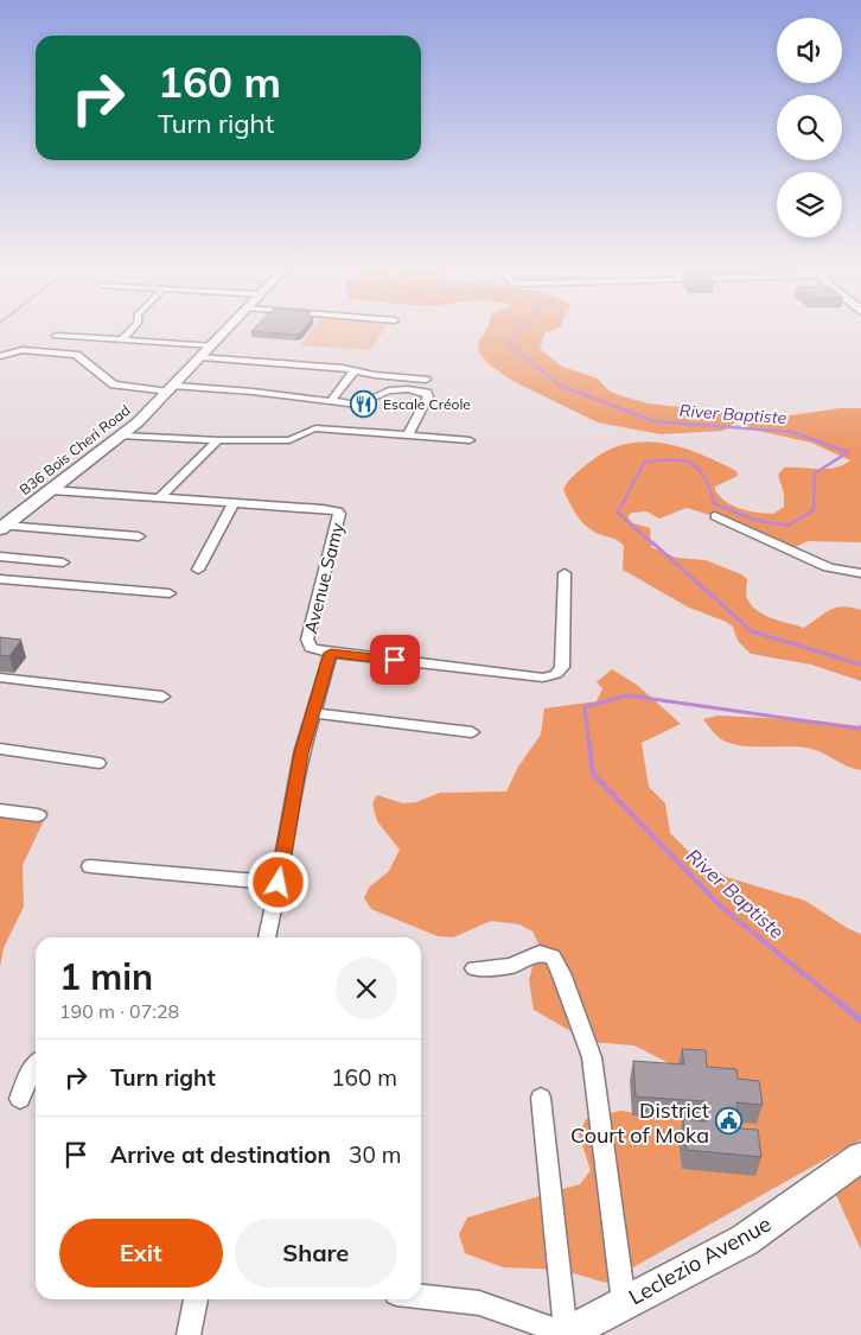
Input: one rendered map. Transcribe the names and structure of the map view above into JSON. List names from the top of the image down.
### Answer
{
  "streets": {
    "main road": ["B36 Bois Cheri Road", "Leclezio Avenue"],
    "street": ["Avenue Samy"]
  },
  "crossings": [
    ["B36 Bois Cheri Road", "Avenue Samy"]
  ],
  "water": ["River Baptiste"],
  "places": {
    "restaurant": ["Escale Créole"],
    "public building": ["District Court of Moka"]
  },
  "page": {
    "turn": ["160 m", "Turn right"],
    "heading": ["1 min", "190 m · 07:28"],
    "list": [
      {
        "name": "Turn right",
        "value": "160 m"
      },
      {
        "name": "Arrive at destination",
        "value": "30 m"
      }
    ],
    "buttons": ["Exit", "Share"]
  }
}
